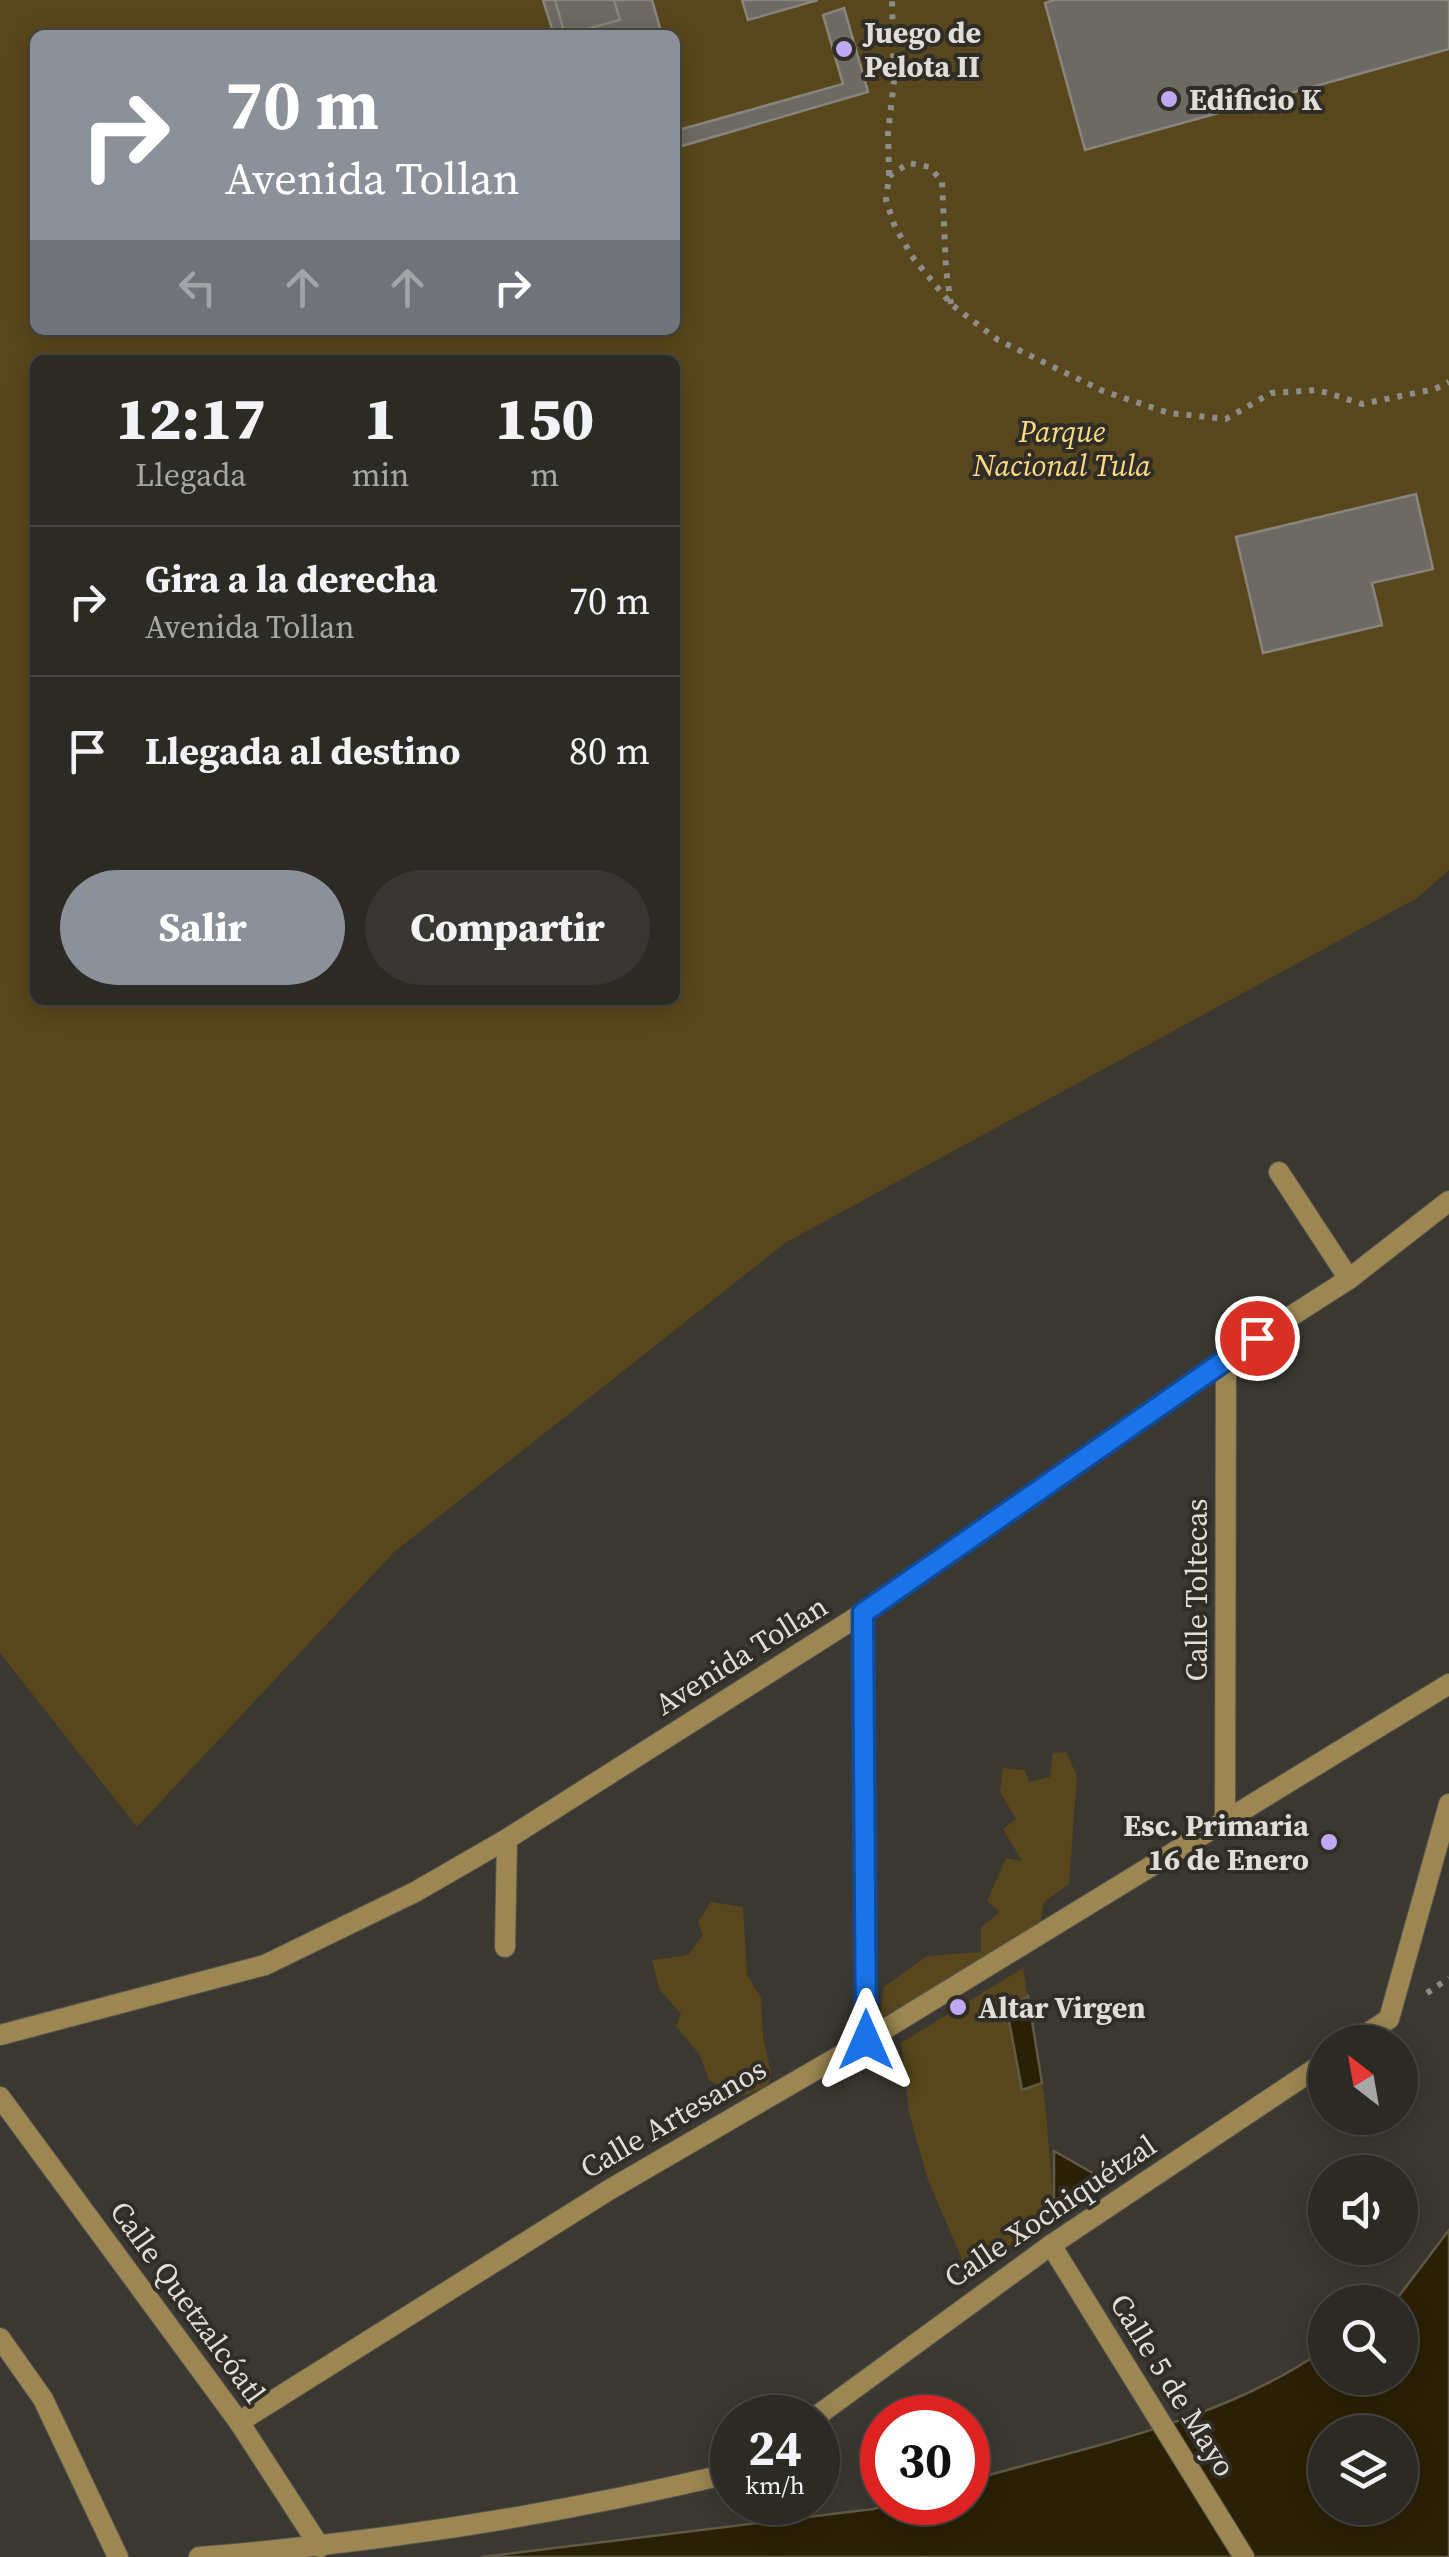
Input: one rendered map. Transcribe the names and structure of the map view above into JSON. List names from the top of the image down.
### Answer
{
  "streets": {
    "street": [
      "Calle Toltecas",
      "Avenida Tollan",
      "Calle Artesanos",
      "Calle Xochiquétzal",
      "Calle Quetzalcóatl",
      "Calle 5 de Mayo"
    ]
  },
  "crossings": [
    ["Calle Toltecas", "Avenida Tollan"],
    ["Calle Toltecas", "Calle Artesanos"],
    ["Calle Artesanos", "Calle Quetzalcóatl"],
    ["Calle Xochiquétzal", "Calle 5 de Mayo"]
  ],
  "parks": ["Parque Nacional Tula"],
  "places": [
    "Juego de Pelota II",
    "Edificio K",
    "Esc. Primaria 16 de Enero",
    "Altar Virgen"
  ],
  "north": "top left",
  "page": {
    "turn": ["70 m", "Avenida Tollan"],
    "eta": [
      "12:17",
      "Llegada",
      "1",
      "min",
      "150",
      "m"
    ],
    "list": [
      {
        "name": "Gira a la derecha",
        "note": "Avenida Tollan",
        "value": "70 m"
      },
      {
        "name": "Llegada al destino",
        "value": "80 m"
      }
    ],
    "buttons": ["Salir", "Compartir"],
    "speed": "24 km/h",
    "limit": "30"
  }
}
